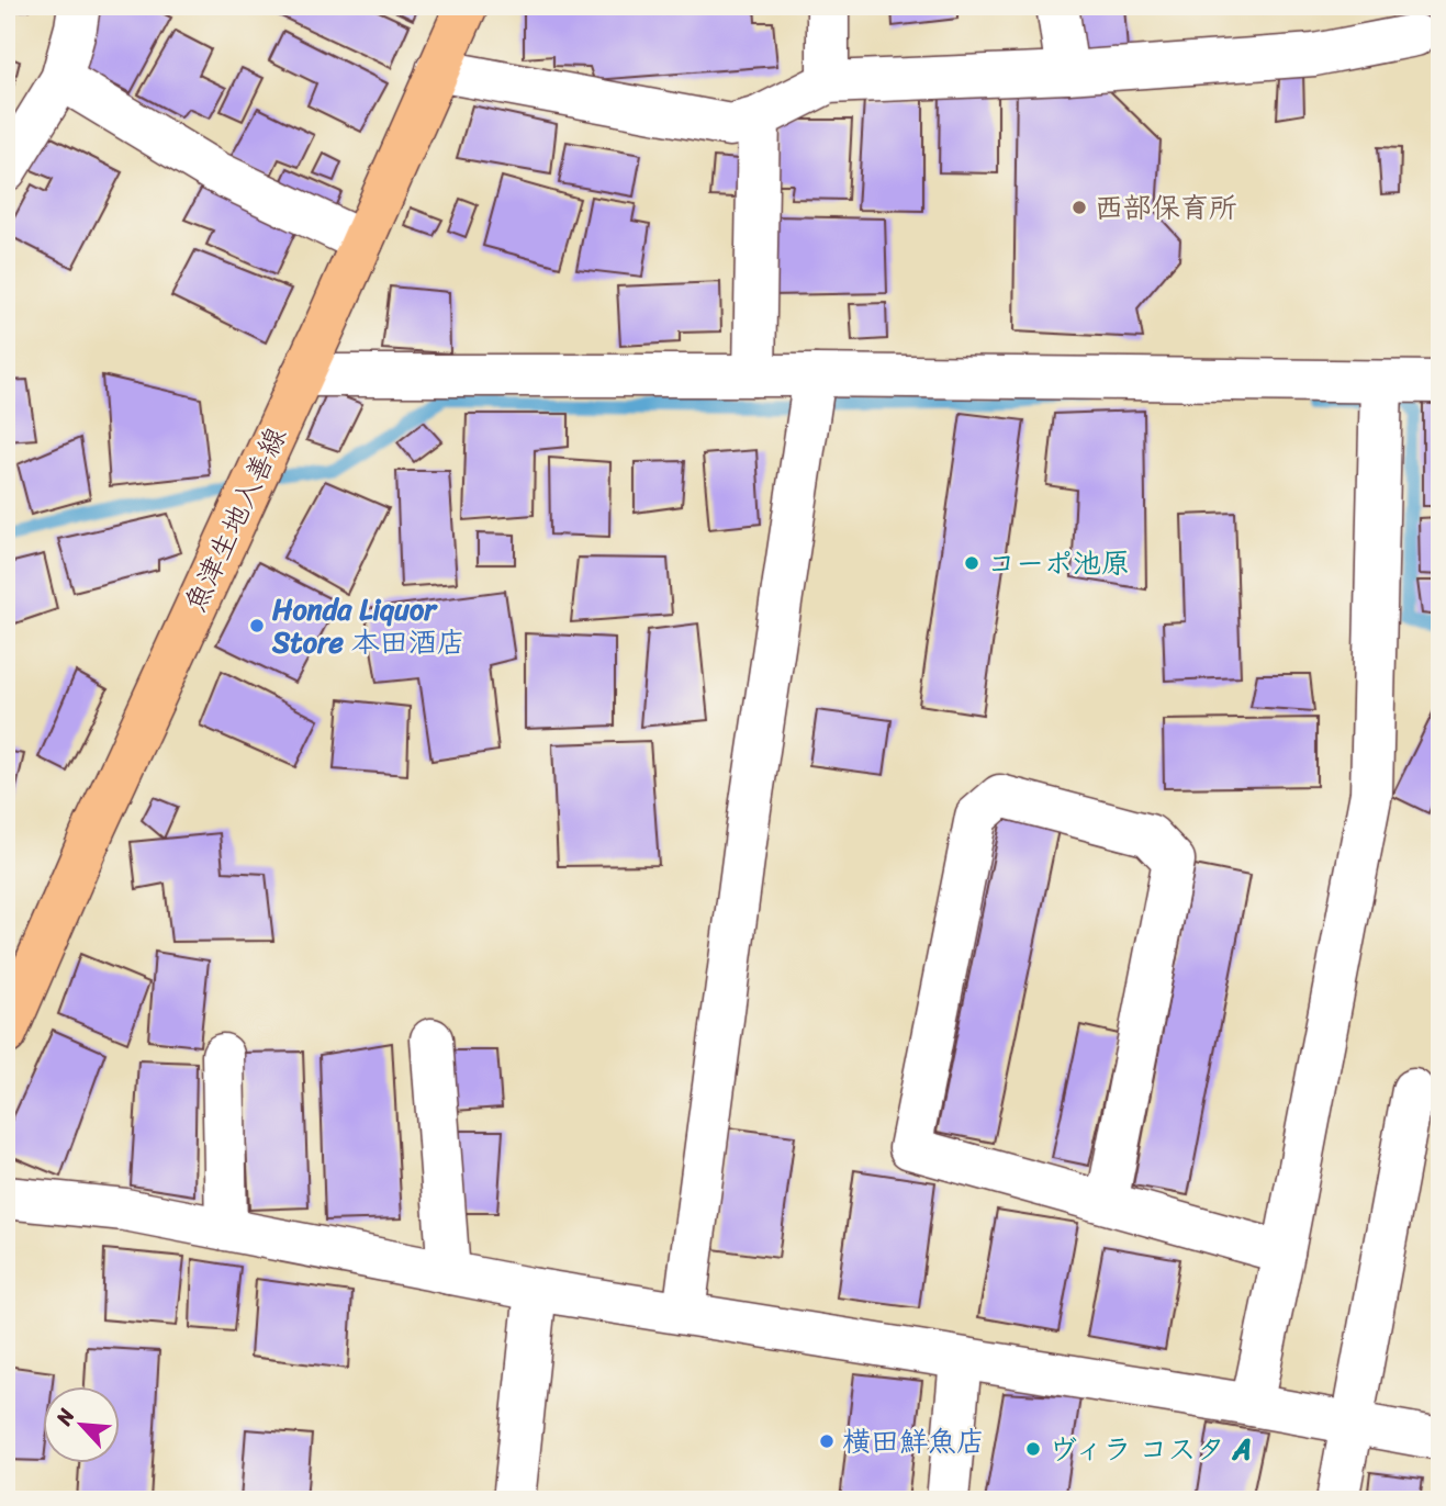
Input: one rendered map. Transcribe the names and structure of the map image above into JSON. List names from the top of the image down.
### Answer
{
  "streets": {
    "main road": ["魚津生地入善線"]
  },
  "places": [
    "西部保育所",
    "コーポ池原",
    "Honda Liquor Store 本田酒店",
    "横田鮮魚店",
    "ヴィラ コスタ A"
  ],
  "north": "top left"
}
